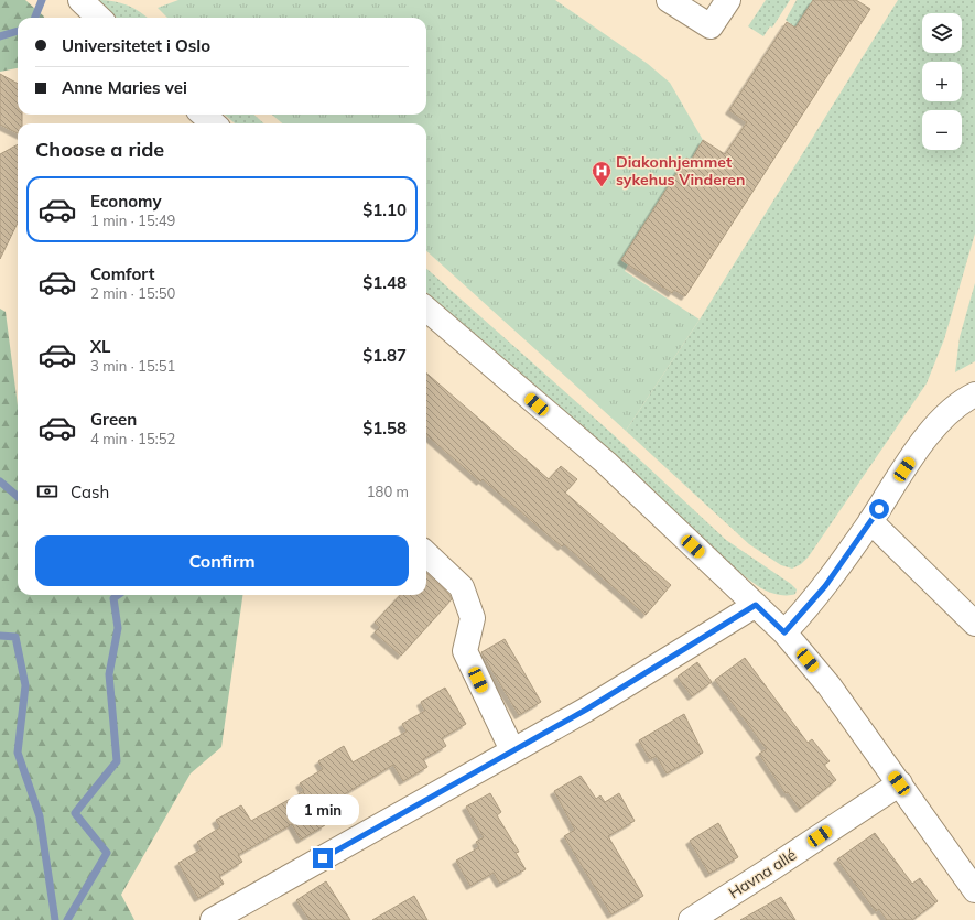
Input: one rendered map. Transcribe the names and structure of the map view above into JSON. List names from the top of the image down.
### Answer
{
  "streets": {
    "street": ["Havna allé"]
  },
  "places": {
    "hospital": ["Diakonhjemmet sykehus Vinderen"]
  },
  "page": {
    "map_buttons": ["+", "−"],
    "banner": ["Universitetet i Oslo", "Anne Maries vei"],
    "heading": "Choose a ride",
    "list": [
      {
        "name": "Economy",
        "note": "1 min · 15:49",
        "value": "$1.10"
      },
      {
        "name": "Comfort",
        "note": "2 min · 15:50",
        "value": "$1.48"
      },
      {
        "name": "XL",
        "note": "3 min · 15:51",
        "value": "$1.87"
      },
      {
        "name": "Green",
        "note": "4 min · 15:52",
        "value": "$1.58"
      }
    ],
    "pay": ["Cash", "180 m"],
    "buttons": "Confirm",
    "bubble": "1 min"
  }
}
